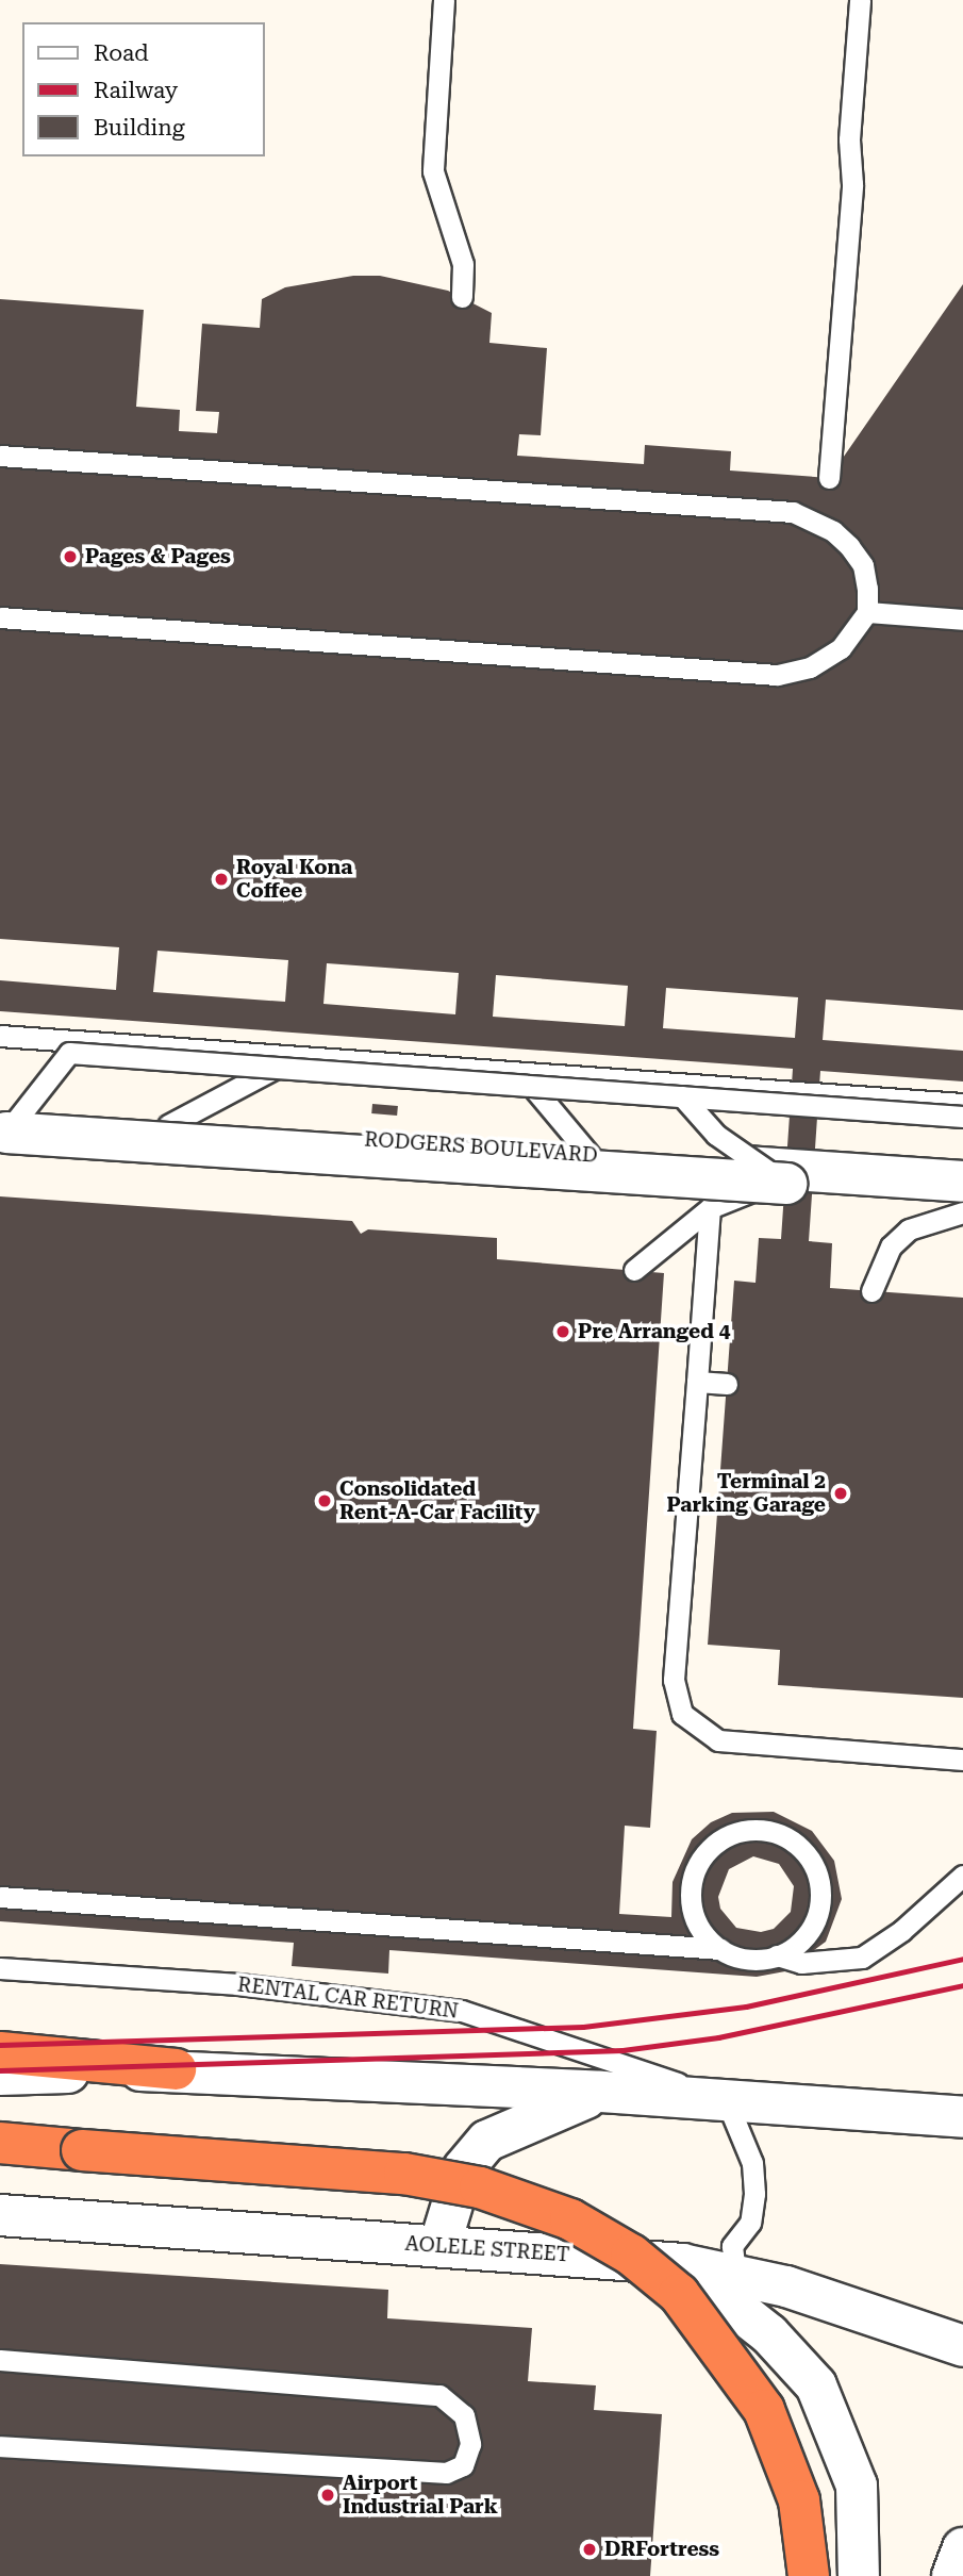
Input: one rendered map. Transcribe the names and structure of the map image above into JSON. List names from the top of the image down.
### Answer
{
  "streets": {
    "street": ["RODGERS BOULEVARD", "AOLELE STREET"],
    "lane": ["RENTAL CAR RETURN"]
  },
  "places": [
    "Pages & Pages",
    "Royal Kona Coffee",
    "Pre Arranged 4",
    "Terminal 2 Parking Garage",
    "Consolidated Rent-A-Car Facility",
    "Airport Industrial Park",
    "DRFortress"
  ],
  "legend": ["Road", "Railway", "Building"]
}
